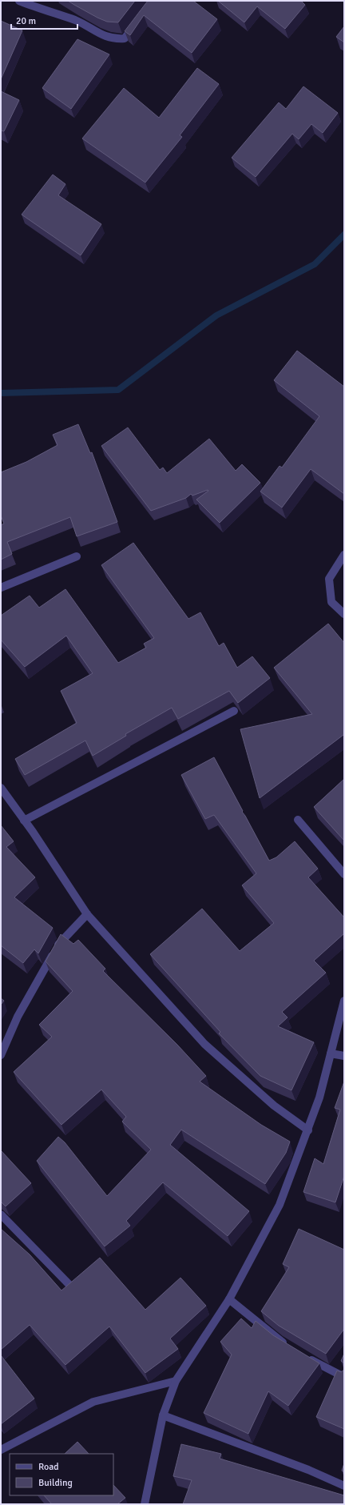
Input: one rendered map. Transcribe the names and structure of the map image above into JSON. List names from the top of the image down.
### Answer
{
  "legend": ["Road", "Building"],
  "scale_bar": "20 m"
}
